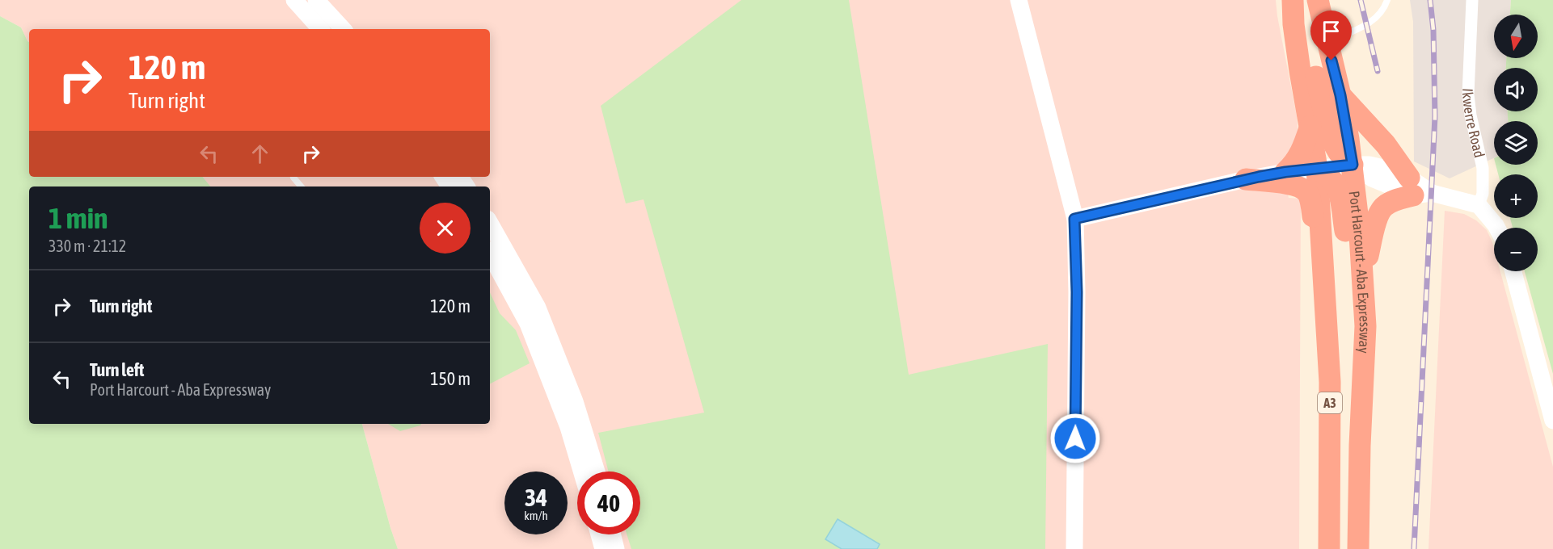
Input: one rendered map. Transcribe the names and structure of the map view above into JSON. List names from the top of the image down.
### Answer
{
  "streets": {
    "highway": ["Port Harcourt - Aba Expressway", "A3"],
    "street": ["Ikwerre Road"]
  },
  "north": "bottom",
  "page": {
    "map_buttons": ["+", "−"],
    "turn": ["120 m", "Turn right"],
    "heading": ["1 min", "330 m · 21:12"],
    "list": [
      {
        "name": "Turn right",
        "value": "120 m"
      },
      {
        "name": "Turn left",
        "note": "Port Harcourt - Aba Expressway",
        "value": "150 m"
      }
    ],
    "speed": "34 km/h",
    "limit": "40"
  }
}
